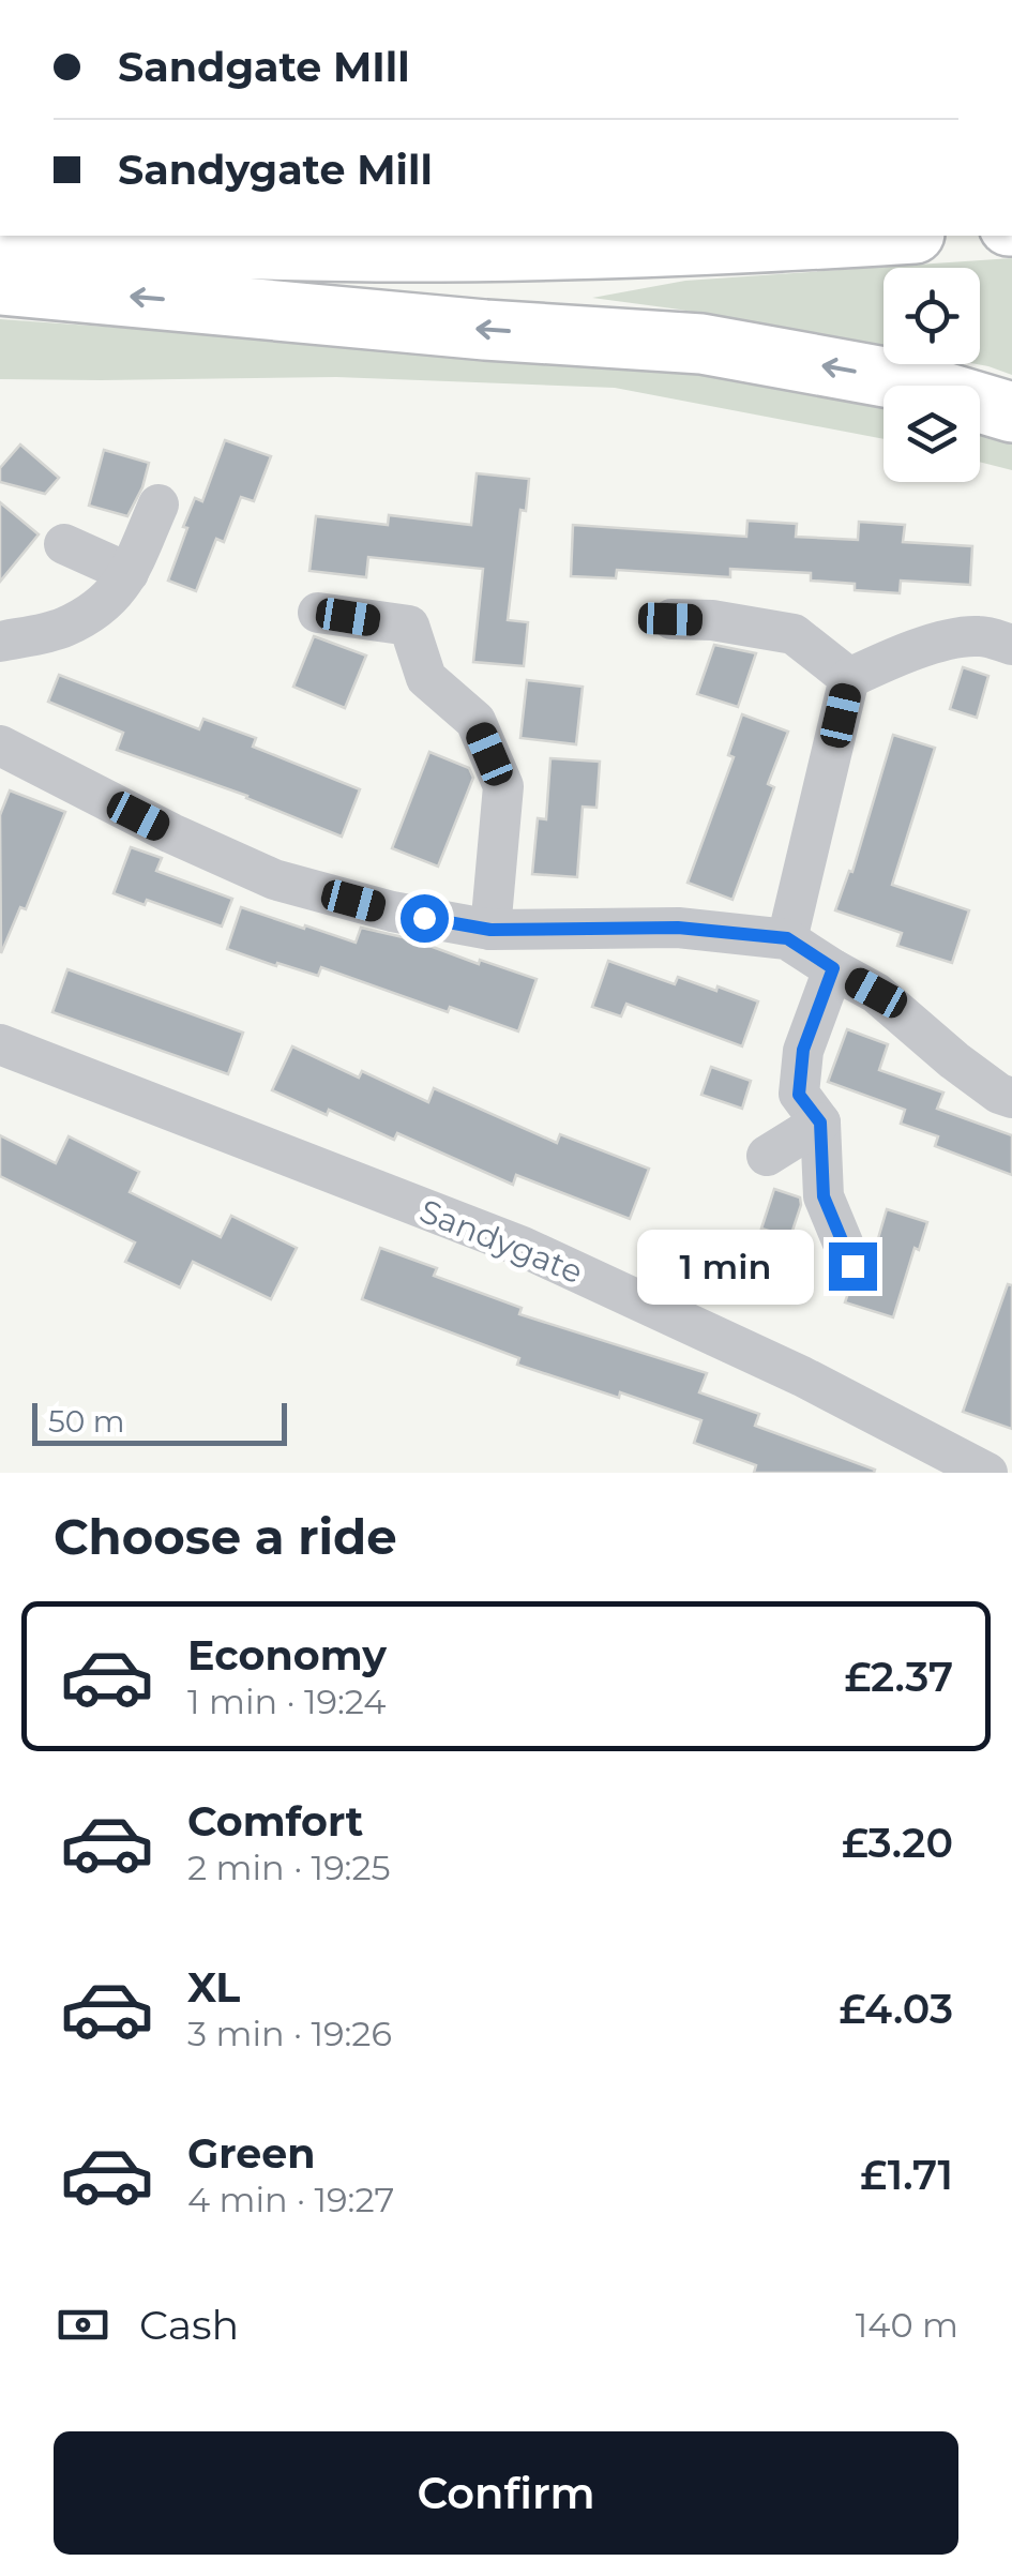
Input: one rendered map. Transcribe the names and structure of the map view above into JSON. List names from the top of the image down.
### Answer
{
  "streets": {
    "street": ["Sandygate"]
  },
  "scale_bar": "50 m",
  "page": {
    "banner": ["Sandgate MIll", "Sandygate Mill"],
    "bubble": "1 min",
    "scale": "50 m",
    "heading": "Choose a ride",
    "list": [
      {
        "name": "Economy",
        "note": "1 min · 19:24",
        "value": "£2.37"
      },
      {
        "name": "Comfort",
        "note": "2 min · 19:25",
        "value": "£3.20"
      },
      {
        "name": "XL",
        "note": "3 min · 19:26",
        "value": "£4.03"
      },
      {
        "name": "Green",
        "note": "4 min · 19:27",
        "value": "£1.71"
      }
    ],
    "pay": ["Cash", "140 m"],
    "buttons": "Confirm"
  }
}
